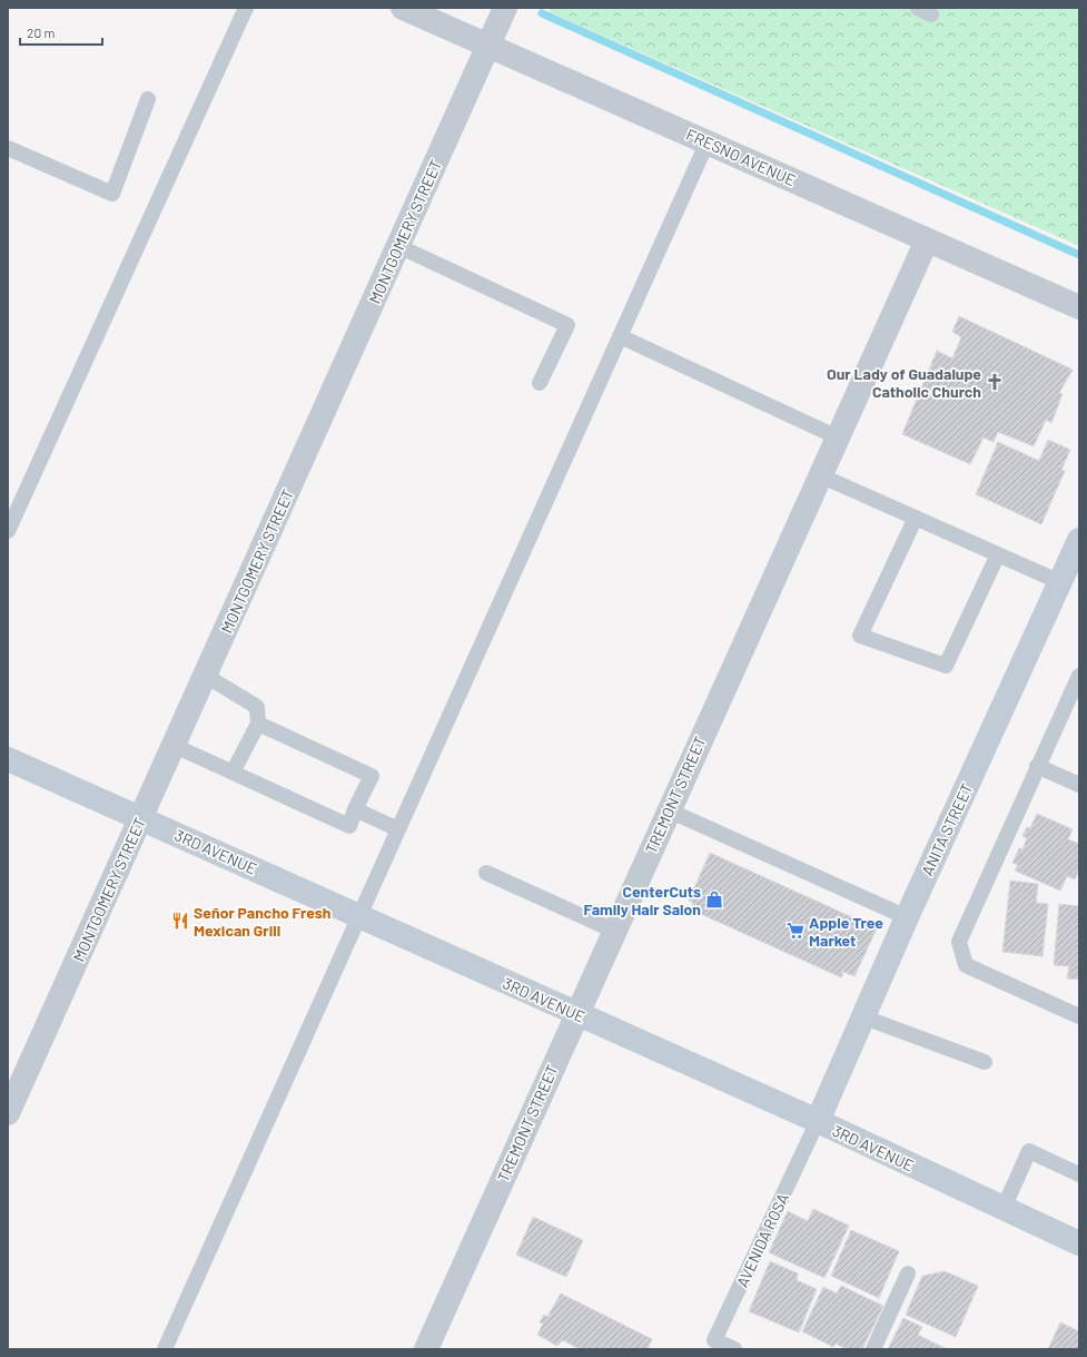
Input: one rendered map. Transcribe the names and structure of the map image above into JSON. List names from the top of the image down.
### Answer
{
  "streets": {
    "main road": ["ANITA STREET", "3RD AVENUE"],
    "street": ["FRESNO AVENUE", "MONTGOMERY STREET", "TREMONT STREET"],
    "lane": ["AVENIDA ROSA"]
  },
  "crossings": [
    ["FRESNO AVENUE", "MONTGOMERY STREET"],
    ["FRESNO AVENUE", "TREMONT STREET"],
    ["MONTGOMERY STREET", "3RD AVENUE"],
    ["TREMONT STREET", "3RD AVENUE"],
    ["ANITA STREET", "3RD AVENUE"],
    ["ANITA STREET", "AVENIDA ROSA"],
    ["3RD AVENUE", "AVENIDA ROSA"]
  ],
  "places": {
    "church": ["Our Lady of Guadalupe Catholic Church"],
    "shop": ["CenterCuts Family Hair Salon"],
    "restaurant": ["Señor Pancho Fresh Mexican Grill"],
    "supermarket": ["Apple Tree Market"]
  },
  "scale_bar": "20 m"
}
